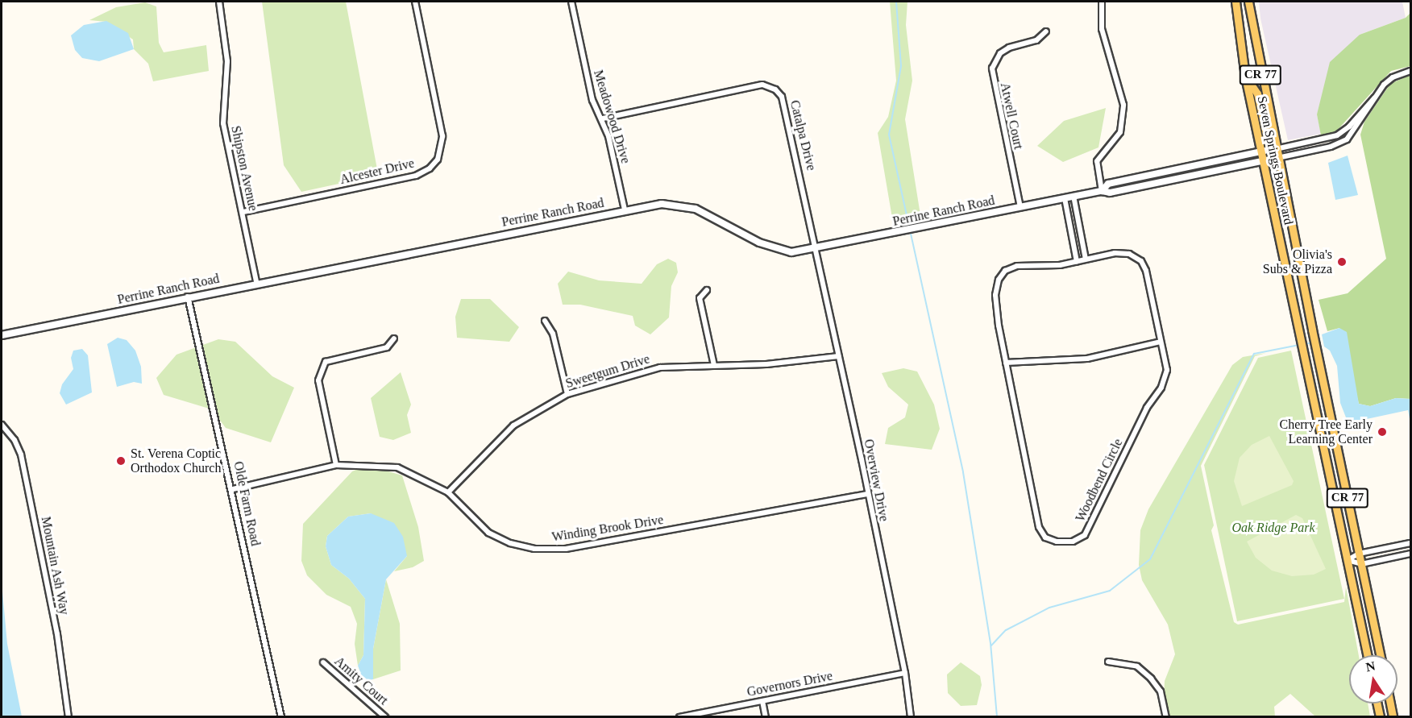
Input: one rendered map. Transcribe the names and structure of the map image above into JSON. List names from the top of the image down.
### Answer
{
  "streets": {
    "main road": ["CR 77", "Seven Springs Boulevard"],
    "street": [
      "Atwell Court",
      "Meadowood Drive",
      "Catalpa Drive",
      "Shipston Avenue",
      "Alcester Drive",
      "Perrine Ranch Road",
      "Sweetgum Drive",
      "Overview Drive",
      "Woodbend Circle",
      "Olde Farm Road",
      "Winding Brook Drive",
      "Mountain Ash Way",
      "Amity Court",
      "Governors Drive"
    ]
  },
  "crossings": [
    ["Atwell Court", "Perrine Ranch Road"],
    ["Meadowood Drive", "Catalpa Drive"],
    ["Meadowood Drive", "Perrine Ranch Road"],
    ["Catalpa Drive", "Perrine Ranch Road"],
    ["Catalpa Drive", "Overview Drive"],
    ["Seven Springs Boulevard", "Perrine Ranch Road"],
    ["Shipston Avenue", "Alcester Drive"],
    ["Shipston Avenue", "Perrine Ranch Road"],
    ["Perrine Ranch Road", "Overview Drive"],
    ["Perrine Ranch Road", "Olde Farm Road"],
    ["Sweetgum Drive", "Overview Drive"],
    ["Sweetgum Drive", "Winding Brook Drive"],
    ["Overview Drive", "Winding Brook Drive"],
    ["Overview Drive", "Governors Drive"],
    ["Olde Farm Road", "Winding Brook Drive"]
  ],
  "parks": ["Oak Ridge Park"],
  "places": ["Olivia's Subs & Pizza", "Cherry Tree Early Learning Center", "St. Verena Coptic Orthodox Church"],
  "north": "top"
}
